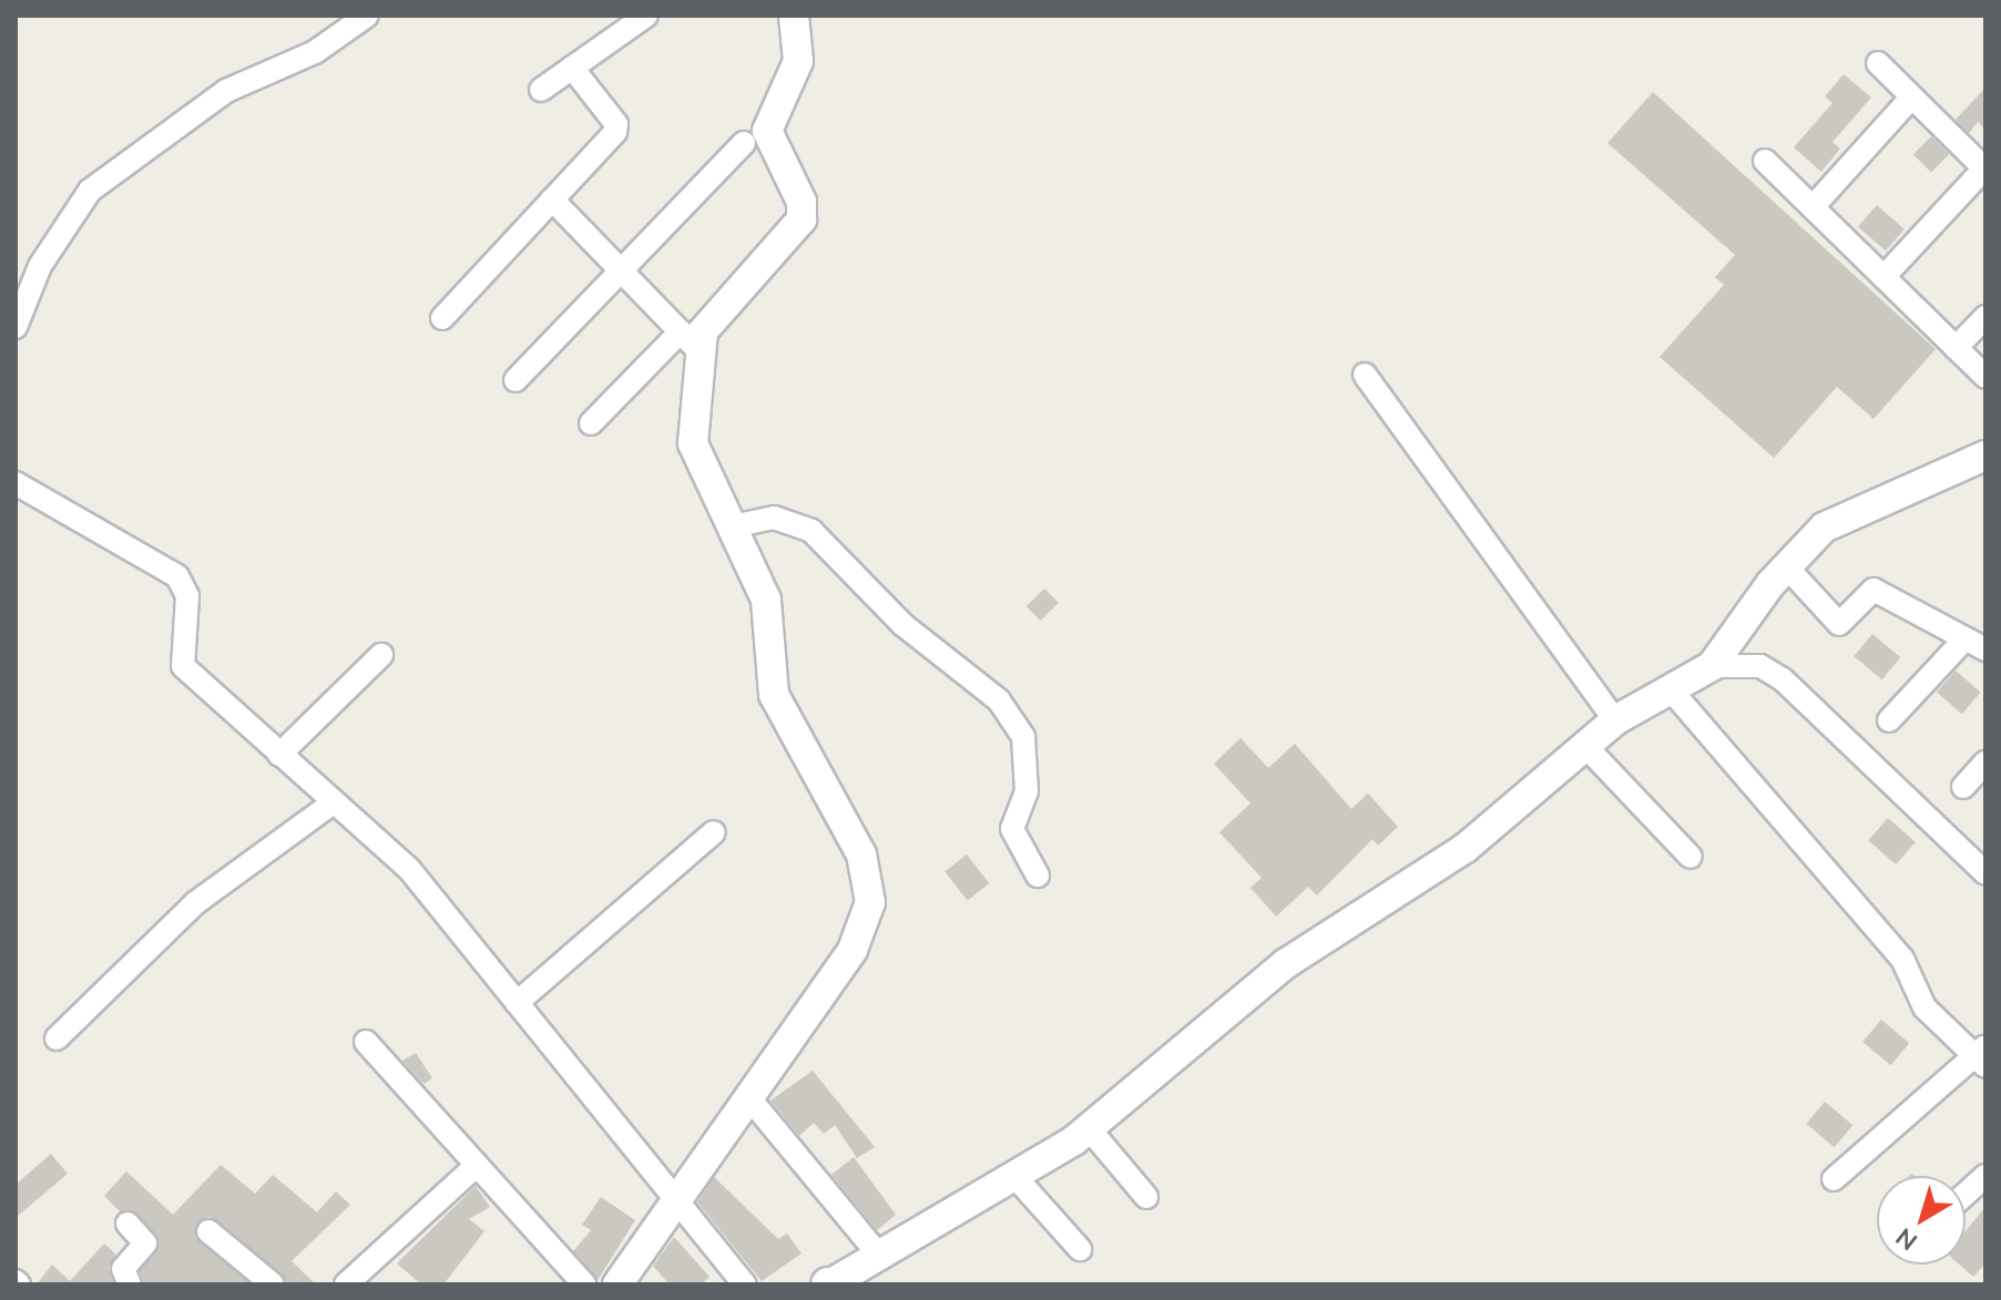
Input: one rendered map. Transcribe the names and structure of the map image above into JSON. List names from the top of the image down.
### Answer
{
  "north": "bottom left"
}
